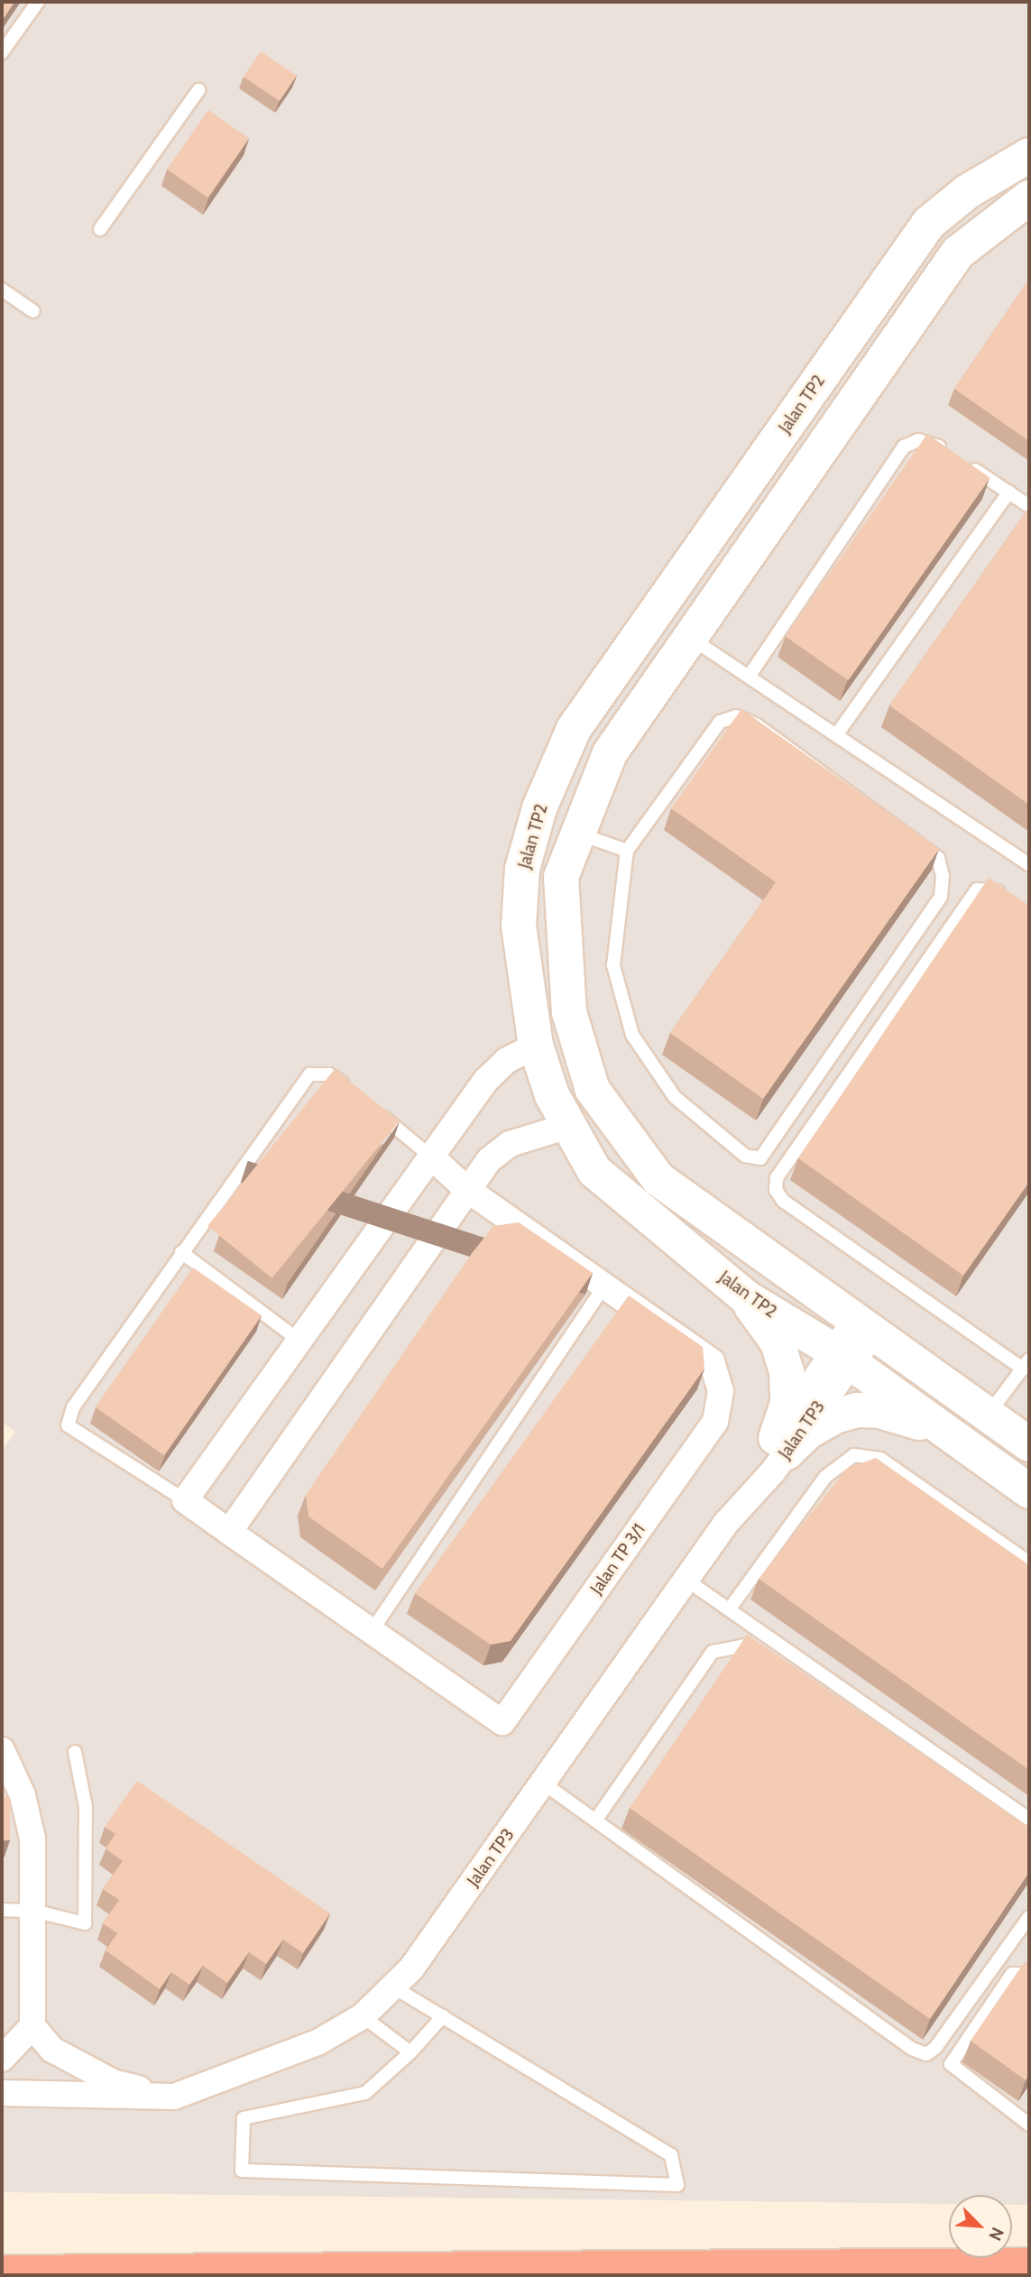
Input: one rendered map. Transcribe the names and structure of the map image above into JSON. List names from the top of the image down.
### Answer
{
  "streets": {
    "street": ["Jalan TP2", "Jalan TP3", "Jalan TP 3/1"]
  },
  "crossings": [
    ["Jalan TP2", "Jalan TP3"]
  ],
  "north": "bottom right"
}
